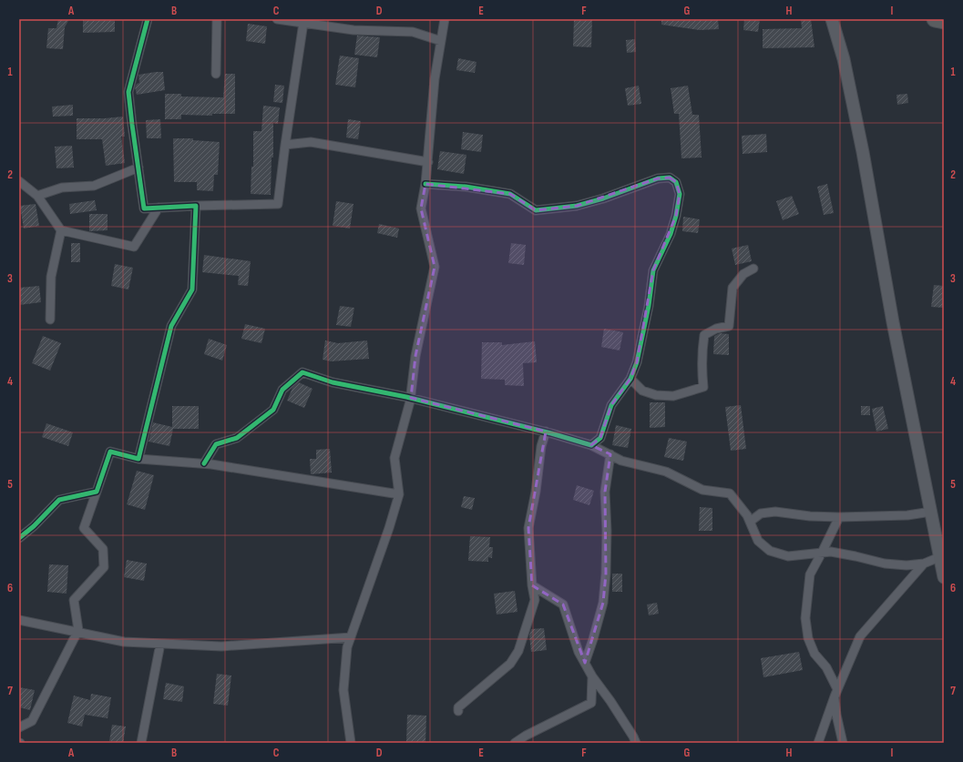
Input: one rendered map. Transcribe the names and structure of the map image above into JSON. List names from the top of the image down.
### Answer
{
  "grid": {
    "columns": [
      "A",
      "B",
      "C",
      "D",
      "E",
      "F",
      "G",
      "H",
      "I"
    ],
    "rows": [
      "1",
      "2",
      "3",
      "4",
      "5",
      "6",
      "7"
    ]
  }
}
